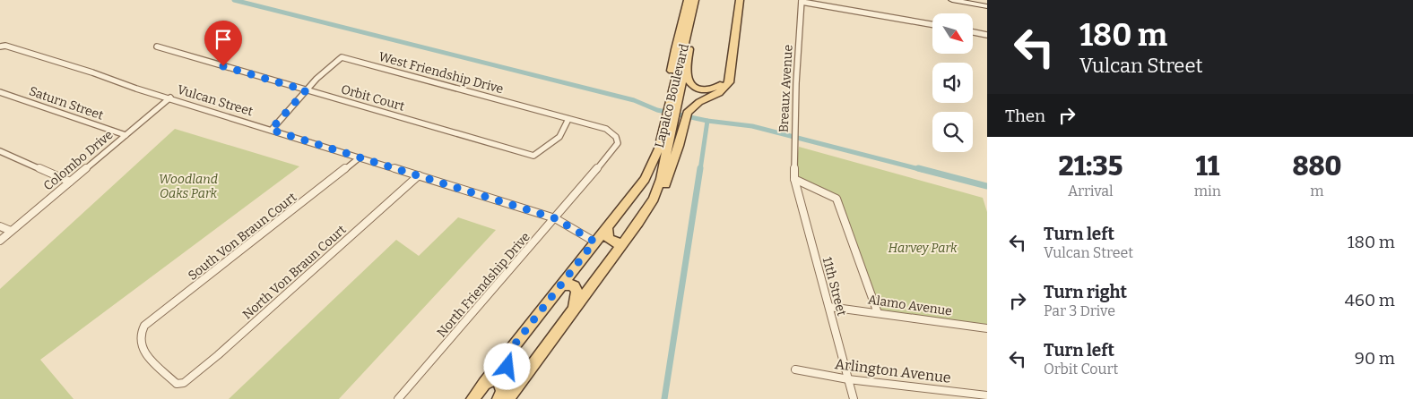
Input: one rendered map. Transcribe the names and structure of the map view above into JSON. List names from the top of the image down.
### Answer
{
  "streets": {
    "main road": ["Lapalco Boulevard"],
    "street": [
      "West Friendship Drive",
      "Breaux Avenue",
      "Orbit Court",
      "Vulcan Street",
      "Saturn Street",
      "Colombo Drive",
      "South Von Braun Court",
      "North Von Braun Court",
      "North Friendship Drive",
      "11th Street",
      "Alamo Avenue",
      "Arlington Avenue"
    ]
  },
  "crossings": [
    ["West Friendship Drive", "Orbit Court"],
    ["West Friendship Drive", "North Friendship Drive"],
    ["Breaux Avenue", "11th Street"],
    ["Lapalco Boulevard", "Vulcan Street"],
    ["Orbit Court", "North Friendship Drive"],
    ["Vulcan Street", "Colombo Drive"],
    ["Vulcan Street", "South Von Braun Court"],
    ["Vulcan Street", "North Von Braun Court"],
    ["Vulcan Street", "North Friendship Drive"],
    ["Saturn Street", "Colombo Drive"],
    ["South Von Braun Court", "North Von Braun Court"],
    ["11th Street", "Alamo Avenue"],
    ["11th Street", "Arlington Avenue"]
  ],
  "parks": ["Woodland Oaks Park", "Harvey Park"],
  "north": "bottom right",
  "page": {
    "turn": ["180 m", "Vulcan Street"],
    "then": "Then",
    "eta": [
      "21:35",
      "Arrival",
      "11",
      "min",
      "880",
      "m"
    ],
    "list": [
      {
        "name": "Turn left",
        "note": "Vulcan Street",
        "value": "180 m"
      },
      {
        "name": "Turn right",
        "note": "Par 3 Drive",
        "value": "460 m"
      },
      {
        "name": "Turn left",
        "note": "Orbit Court",
        "value": "90 m"
      }
    ]
  }
}
